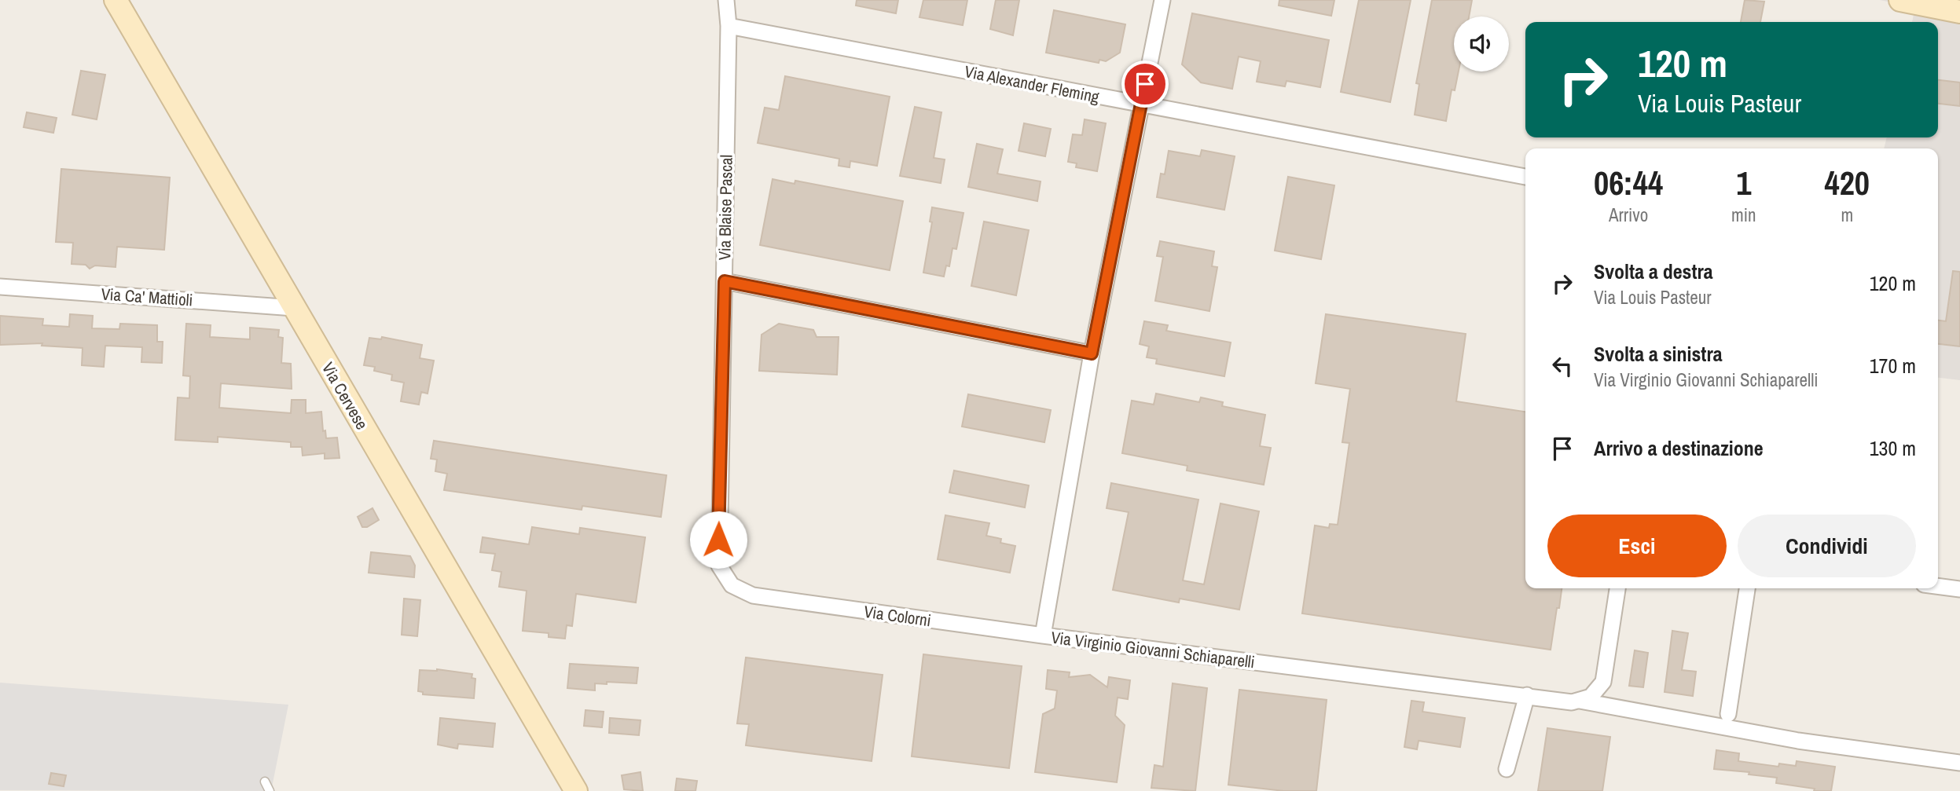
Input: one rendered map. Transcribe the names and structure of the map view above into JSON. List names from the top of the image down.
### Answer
{
  "streets": {
    "main road": ["Via Cervese"],
    "street": [
      "Via Alexander Fleming",
      "Via Blaise Pascal",
      "Via Ca' Mattioli",
      "Via Colorni",
      "Via Virginio Giovanni Schiaparelli"
    ]
  },
  "crossings": [
    ["Via Alexander Fleming", "Via Blaise Pascal"],
    ["Via Alexander Fleming", "Via Virginio Giovanni Schiaparelli"],
    ["Via Blaise Pascal", "Via Colorni"],
    ["Via Ca' Mattioli", "Via Cervese"],
    ["Via Colorni", "Via Virginio Giovanni Schiaparelli"]
  ],
  "page": {
    "turn": ["120 m", "Via Louis Pasteur"],
    "eta": [
      "06:44",
      "Arrivo",
      "1",
      "min",
      "420",
      "m"
    ],
    "list": [
      {
        "name": "Svolta a destra",
        "note": "Via Louis Pasteur",
        "value": "120 m"
      },
      {
        "name": "Svolta a sinistra",
        "note": "Via Virginio Giovanni Schiaparelli",
        "value": "170 m"
      },
      {
        "name": "Arrivo a destinazione",
        "value": "130 m"
      }
    ],
    "buttons": ["Esci", "Condividi"]
  }
}
